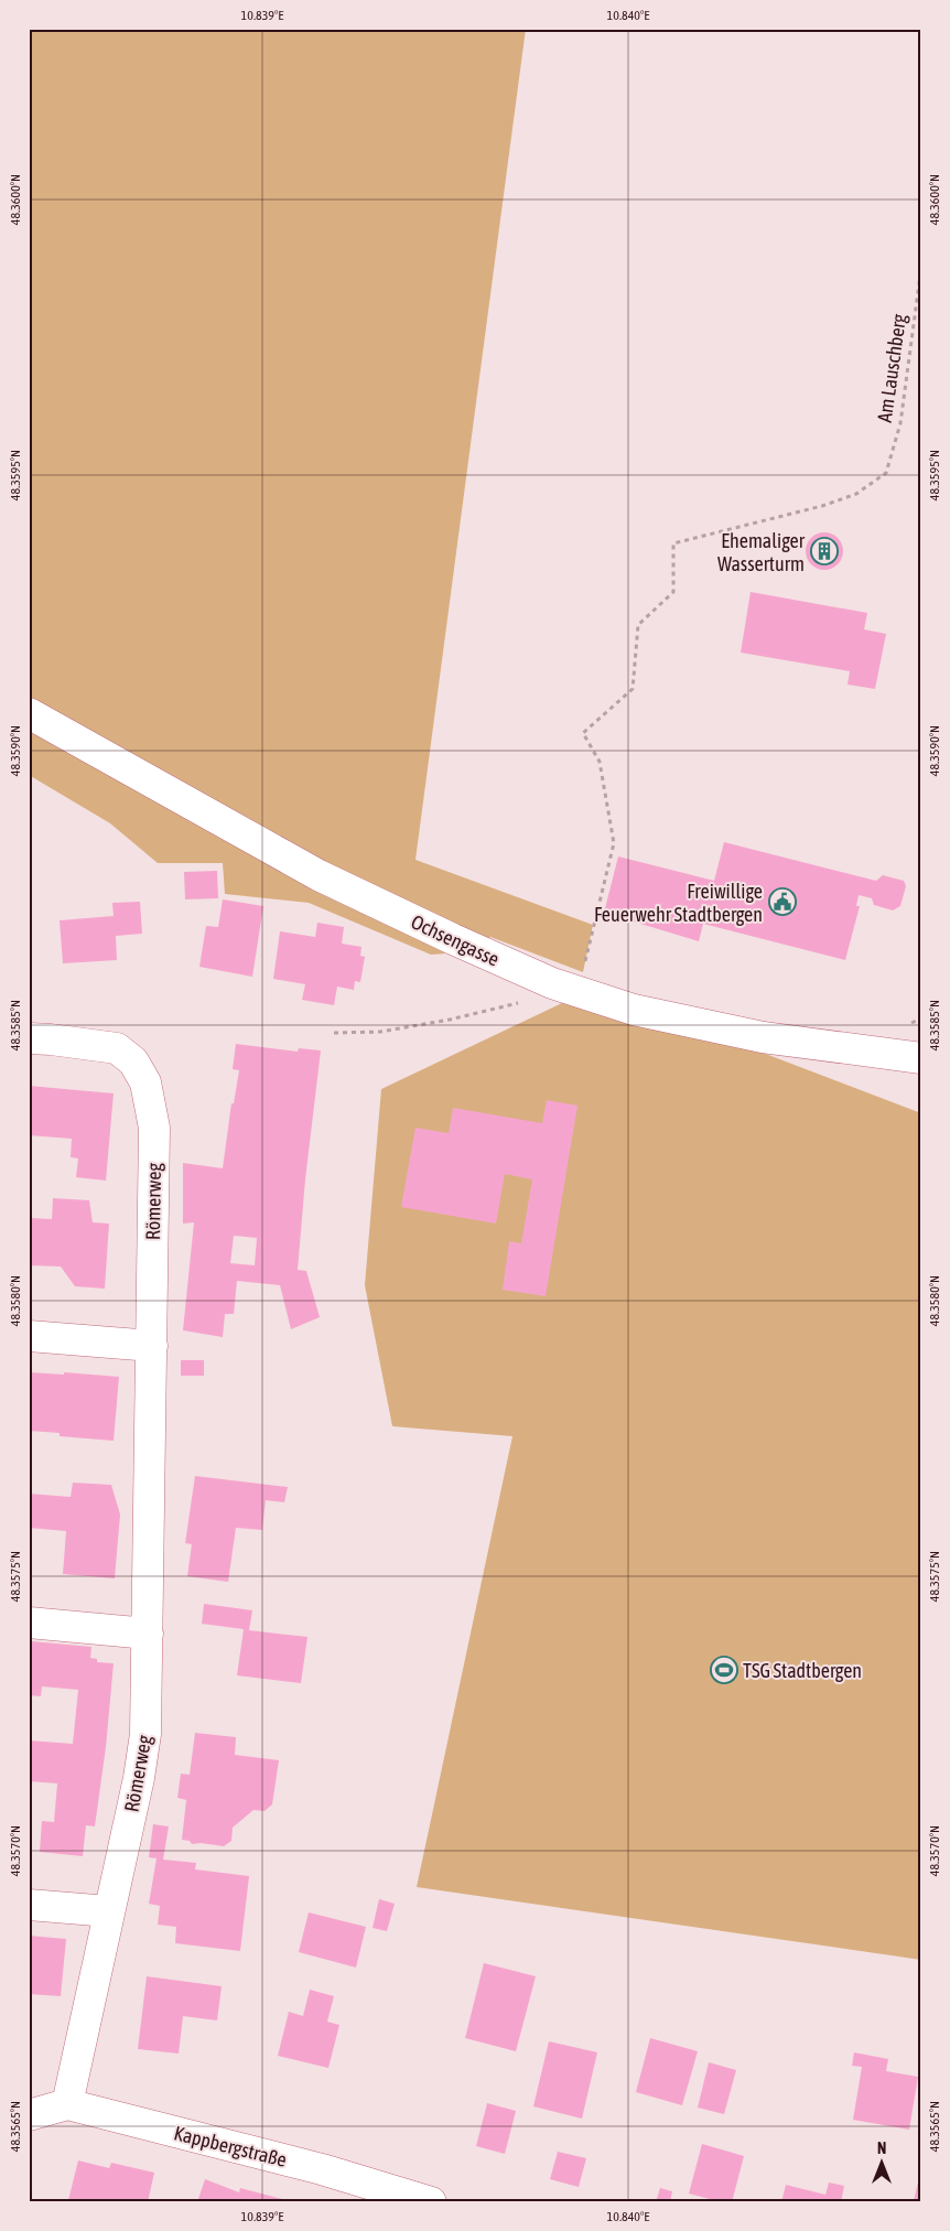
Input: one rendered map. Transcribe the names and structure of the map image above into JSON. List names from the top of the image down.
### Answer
{
  "streets": {
    "street": ["Ochsengasse", "Römerweg", "Kappbergstraße"],
    "path": ["Am Lauschberg"]
  },
  "crossings": [
    ["Am Lauschberg", "Ochsengasse"],
    ["Römerweg", "Kappbergstraße"]
  ],
  "places": {
    "building": ["Ehemaliger Wasserturm"],
    "public building": ["Freiwillige Feuerwehr Stadtbergen"],
    "sports": ["TSG Stadtbergen"]
  },
  "north": "top",
  "coordinates": [
    "10.839°E",
    "10.840°E",
    "48.3600°N",
    "48.3595°N",
    "48.3590°N",
    "48.3585°N",
    "48.3580°N",
    "48.3575°N",
    "48.3570°N",
    "48.3565°N"
  ]
}
